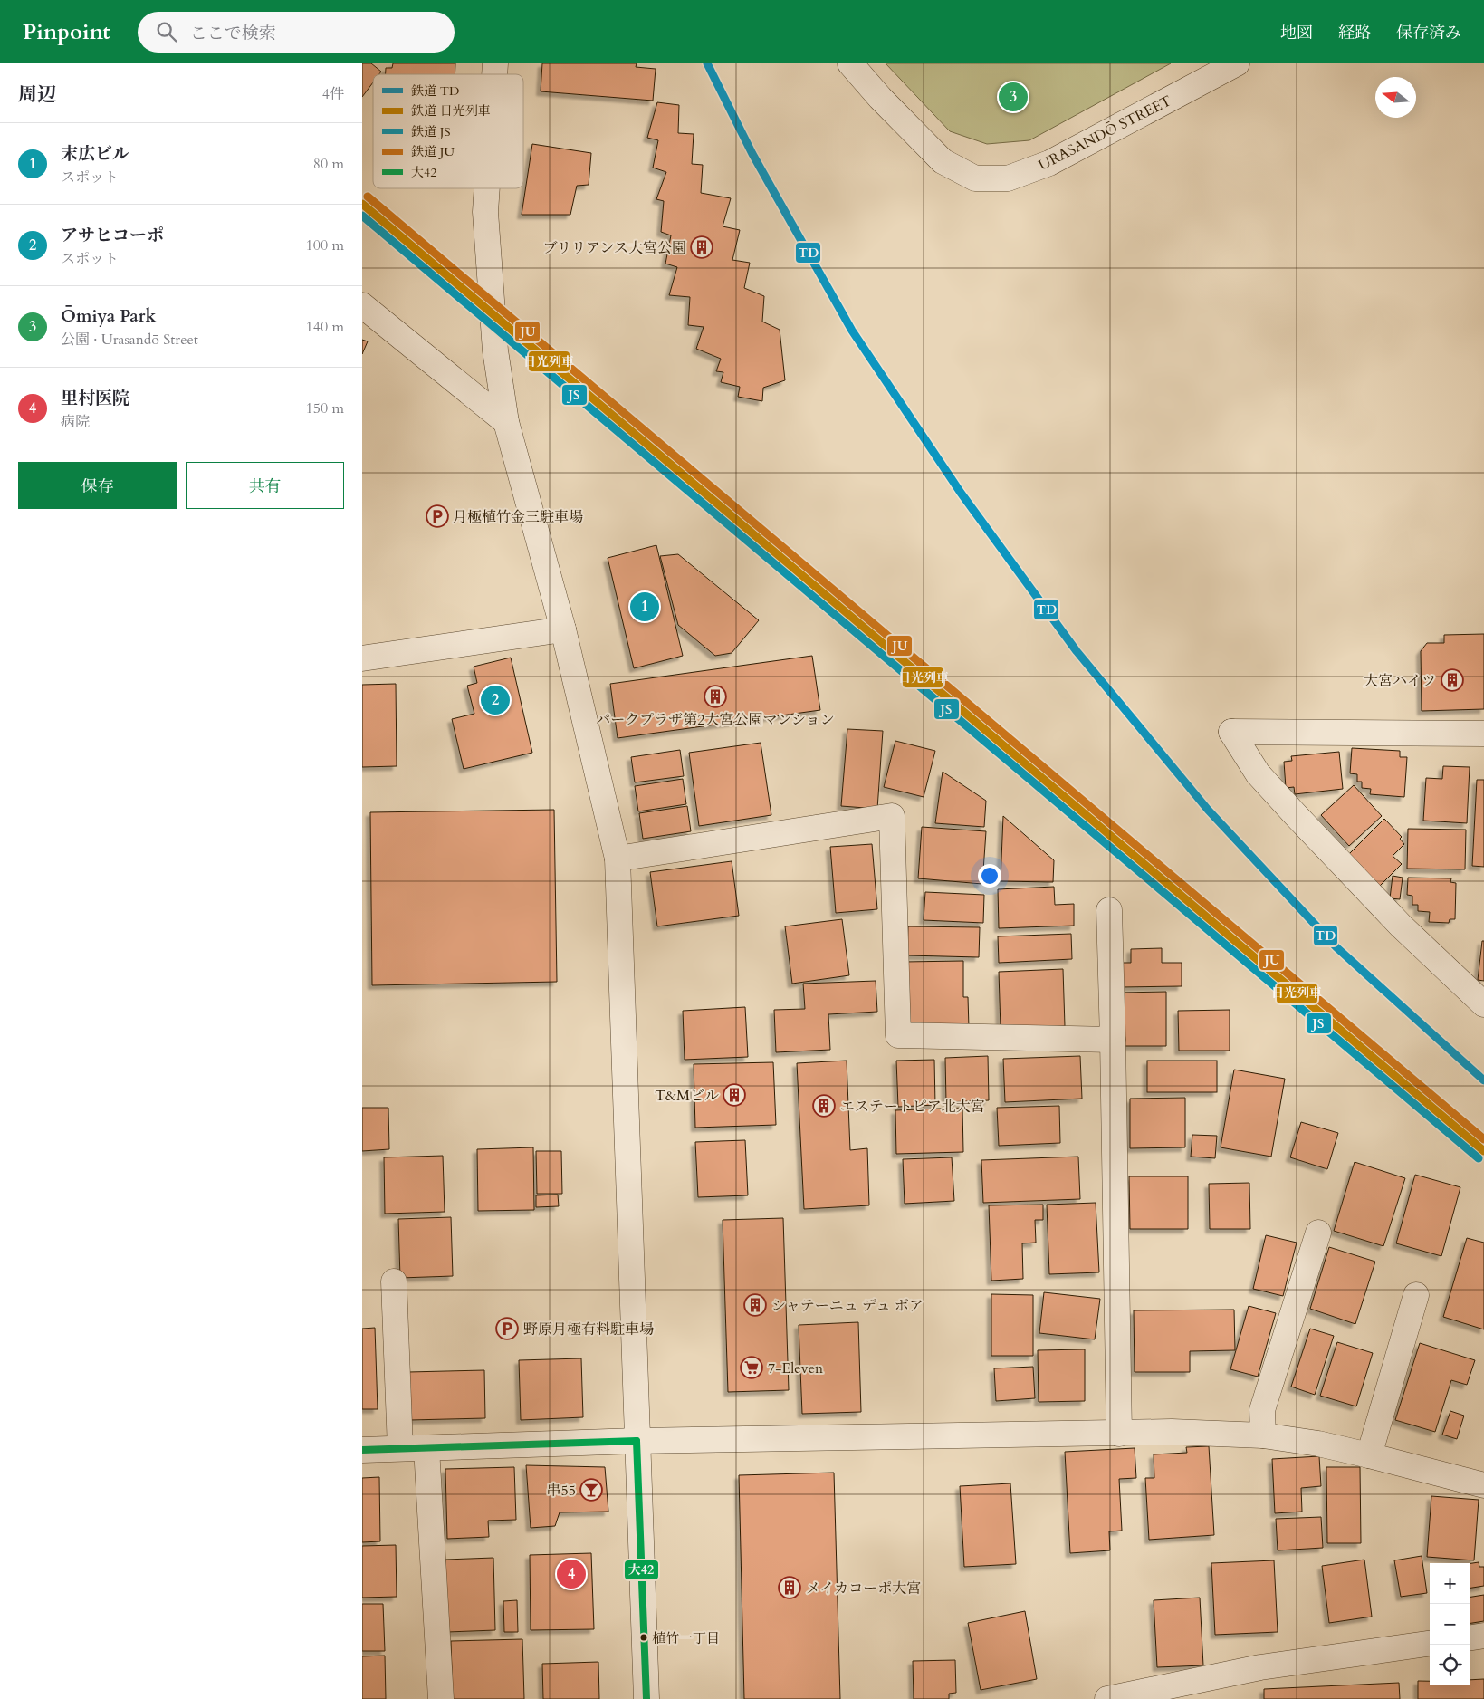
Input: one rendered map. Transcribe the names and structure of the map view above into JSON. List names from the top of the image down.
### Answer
{
  "streets": {
    "street": ["URASANDŌ STREET"]
  },
  "places": {
    "building": [
      "ブリリアンス大宮公園",
      "大宮ハイツ",
      "パークプラザ第2大宮公園マンション",
      "T&Mビル",
      "エステートピア北大宮",
      "シャテーニュ デュ ボア",
      "メイカコーポ大宮"
    ],
    "parking": ["月極植竹金三駐車場", "野原月極有料駐車場"],
    "supermarket": ["7-Eleven"],
    "bar": ["串55"],
    "other": ["植竹一丁目"]
  },
  "lines": [
    "rail line TD",
    "rail line JU",
    "rail line 日光列車",
    "rail line JS",
    "transit line 大42"
  ],
  "legend": [
    "鉄道 TD",
    "鉄道 日光列車",
    "鉄道 JS",
    "鉄道 JU",
    "大42"
  ],
  "north": "left",
  "page": {
    "header": "Pinpoint",
    "search": "ここで検索",
    "nav": ["地図", "経路", "保存済み"],
    "heading": ["周辺", "4件"],
    "pins": [
      "3",
      "1",
      "2",
      "4"
    ],
    "list": [
      {
        "mark": "1",
        "name": "末広ビル",
        "note": "スポット",
        "value": "80 m"
      },
      {
        "mark": "2",
        "name": "アサヒコーポ",
        "note": "スポット",
        "value": "100 m"
      },
      {
        "mark": "3",
        "name": "Ōmiya Park",
        "note": "公園 · Urasandō Street",
        "value": "140 m"
      },
      {
        "mark": "4",
        "name": "里村医院",
        "note": "病院",
        "value": "150 m"
      }
    ],
    "buttons": ["保存", "共有"],
    "map_buttons": ["+", "−"]
  }
}
